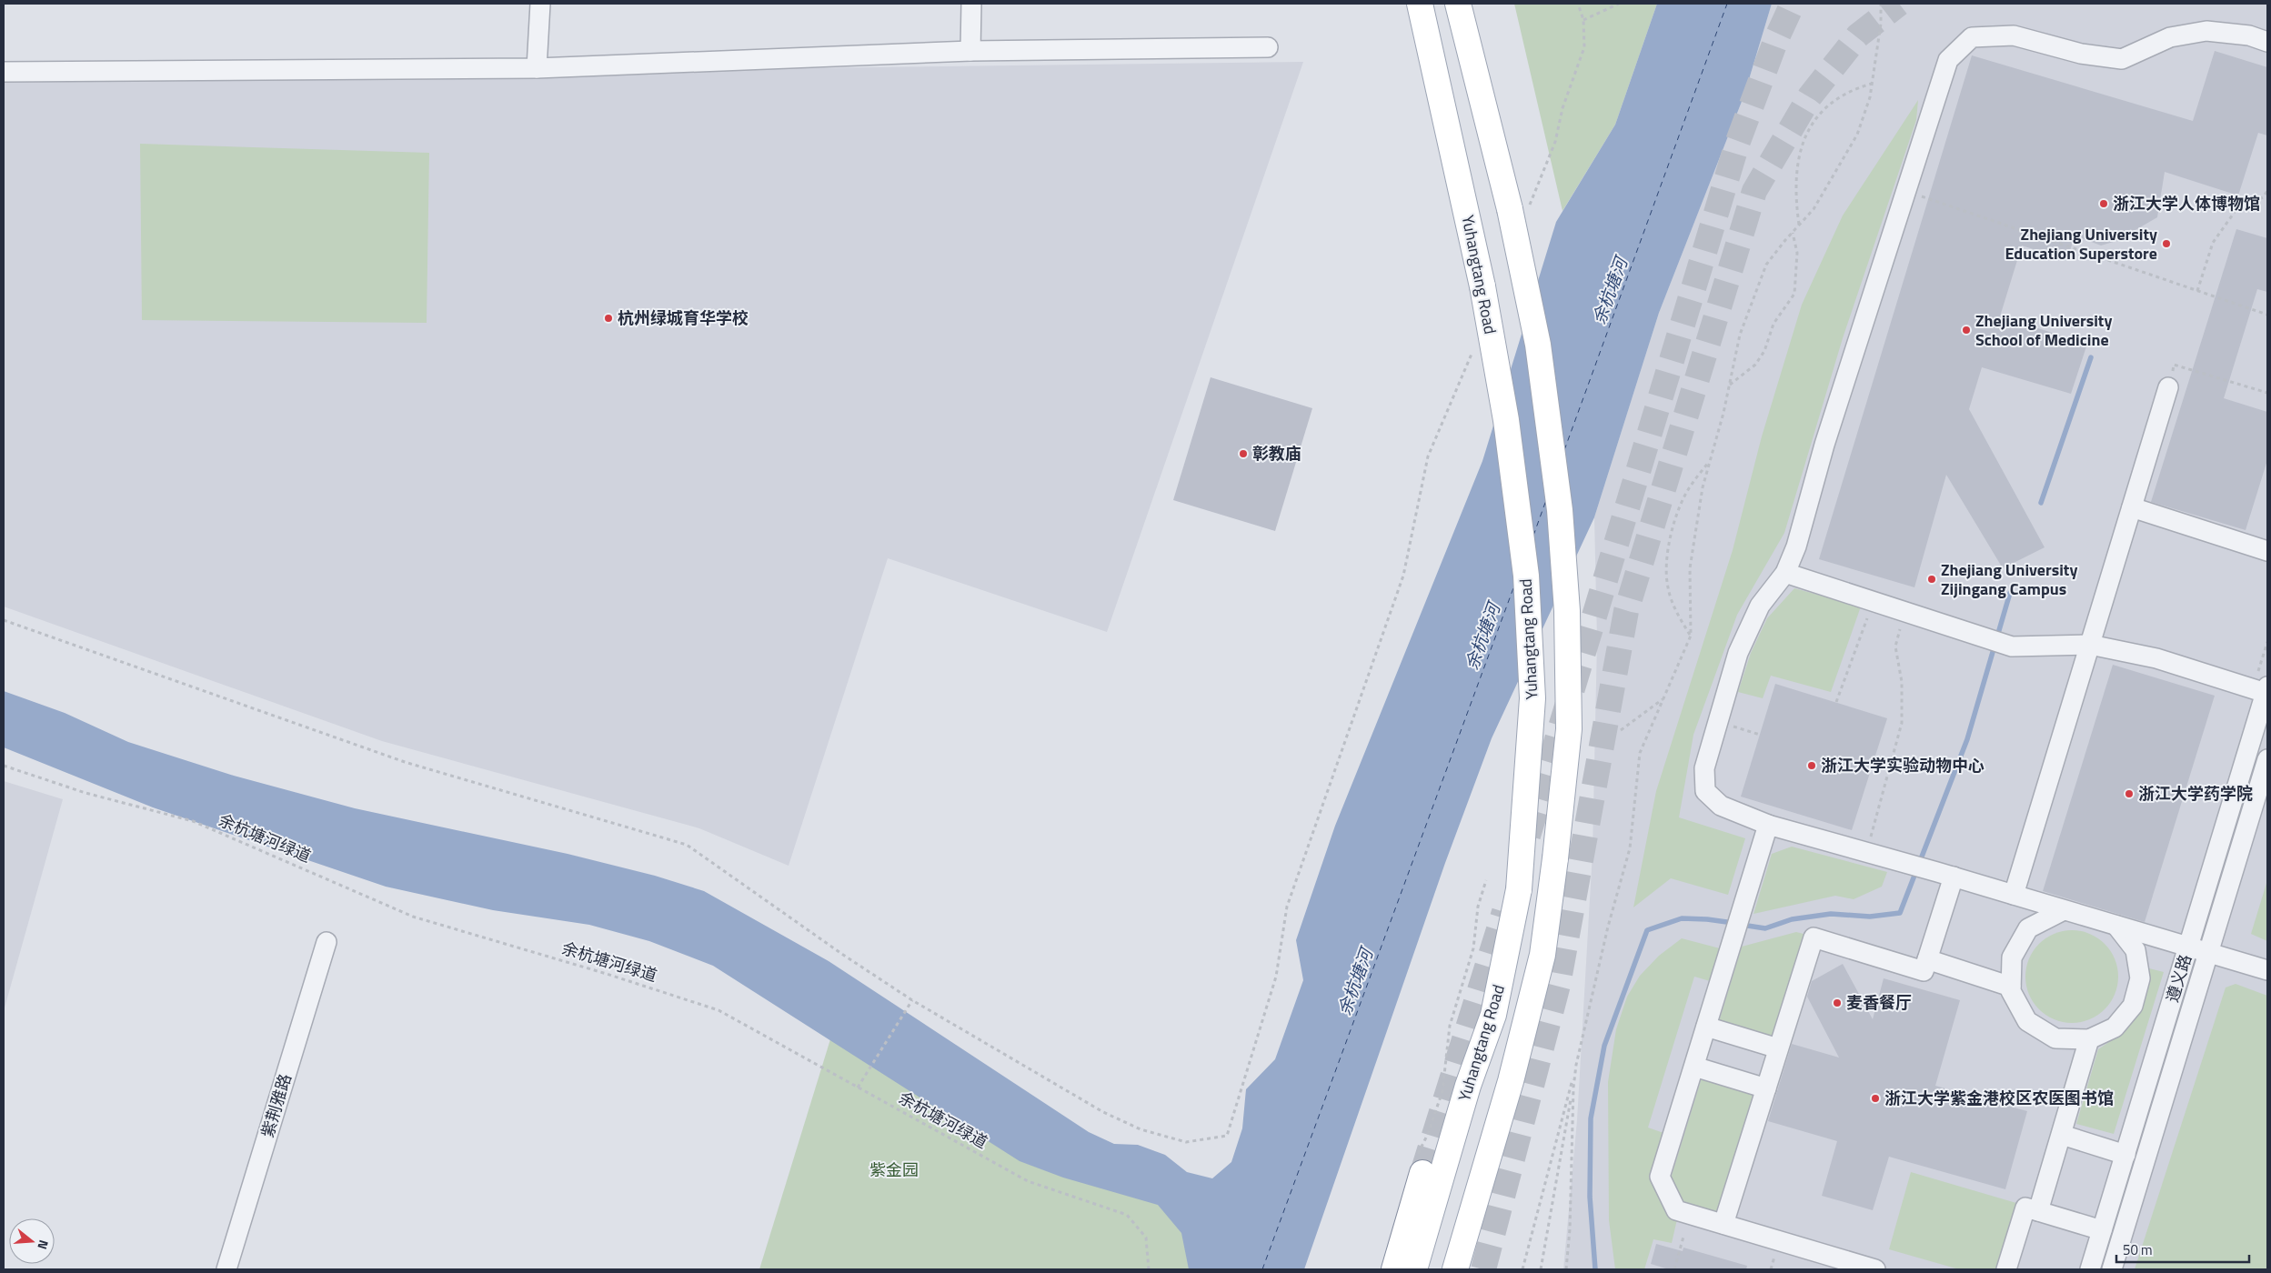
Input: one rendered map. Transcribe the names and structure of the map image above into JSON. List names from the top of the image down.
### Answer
{
  "streets": {
    "main road": ["Yuhangtang Road"],
    "street": ["遵义路", "紫荆雅路"],
    "path": ["余杭塘河绿道"]
  },
  "water": ["余杭塘河"],
  "parks": ["紫金园"],
  "places": [
    "浙江大学人体博物馆",
    "Zhejiang University Education Superstore",
    "杭州绿城育华学校",
    "Zhejiang University School of Medicine",
    "彰教庙",
    "Zhejiang University Zijingang Campus",
    "浙江大学实验动物中心",
    "浙江大学药学院",
    "麦香餐厅",
    "浙江大学紫金港校区农医图书馆"
  ],
  "scale_bar": "50 m",
  "north": "right"
}
